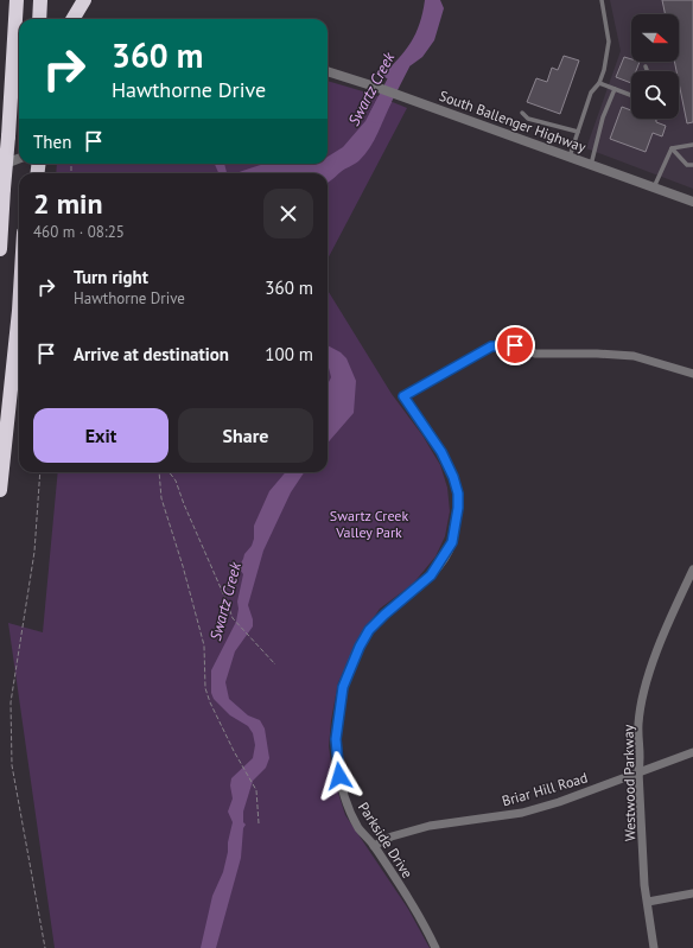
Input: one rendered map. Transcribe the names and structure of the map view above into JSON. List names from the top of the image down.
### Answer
{
  "streets": {
    "street": [
      "South Ballenger Highway",
      "Westwood Parkway",
      "Briar Hill Road",
      "Parkside Drive"
    ]
  },
  "crossings": [
    ["Westwood Parkway", "Briar Hill Road"],
    ["Briar Hill Road", "Parkside Drive"]
  ],
  "water": ["Swartz Creek"],
  "parks": ["Swartz Creek Valley Park"],
  "north": "right",
  "page": {
    "turn": ["360 m", "Hawthorne Drive"],
    "then": "Then",
    "heading": ["2 min", "460 m · 08:25"],
    "list": [
      {
        "name": "Turn right",
        "note": "Hawthorne Drive",
        "value": "360 m"
      },
      {
        "name": "Arrive at destination",
        "value": "100 m"
      }
    ],
    "buttons": ["Exit", "Share"]
  }
}
